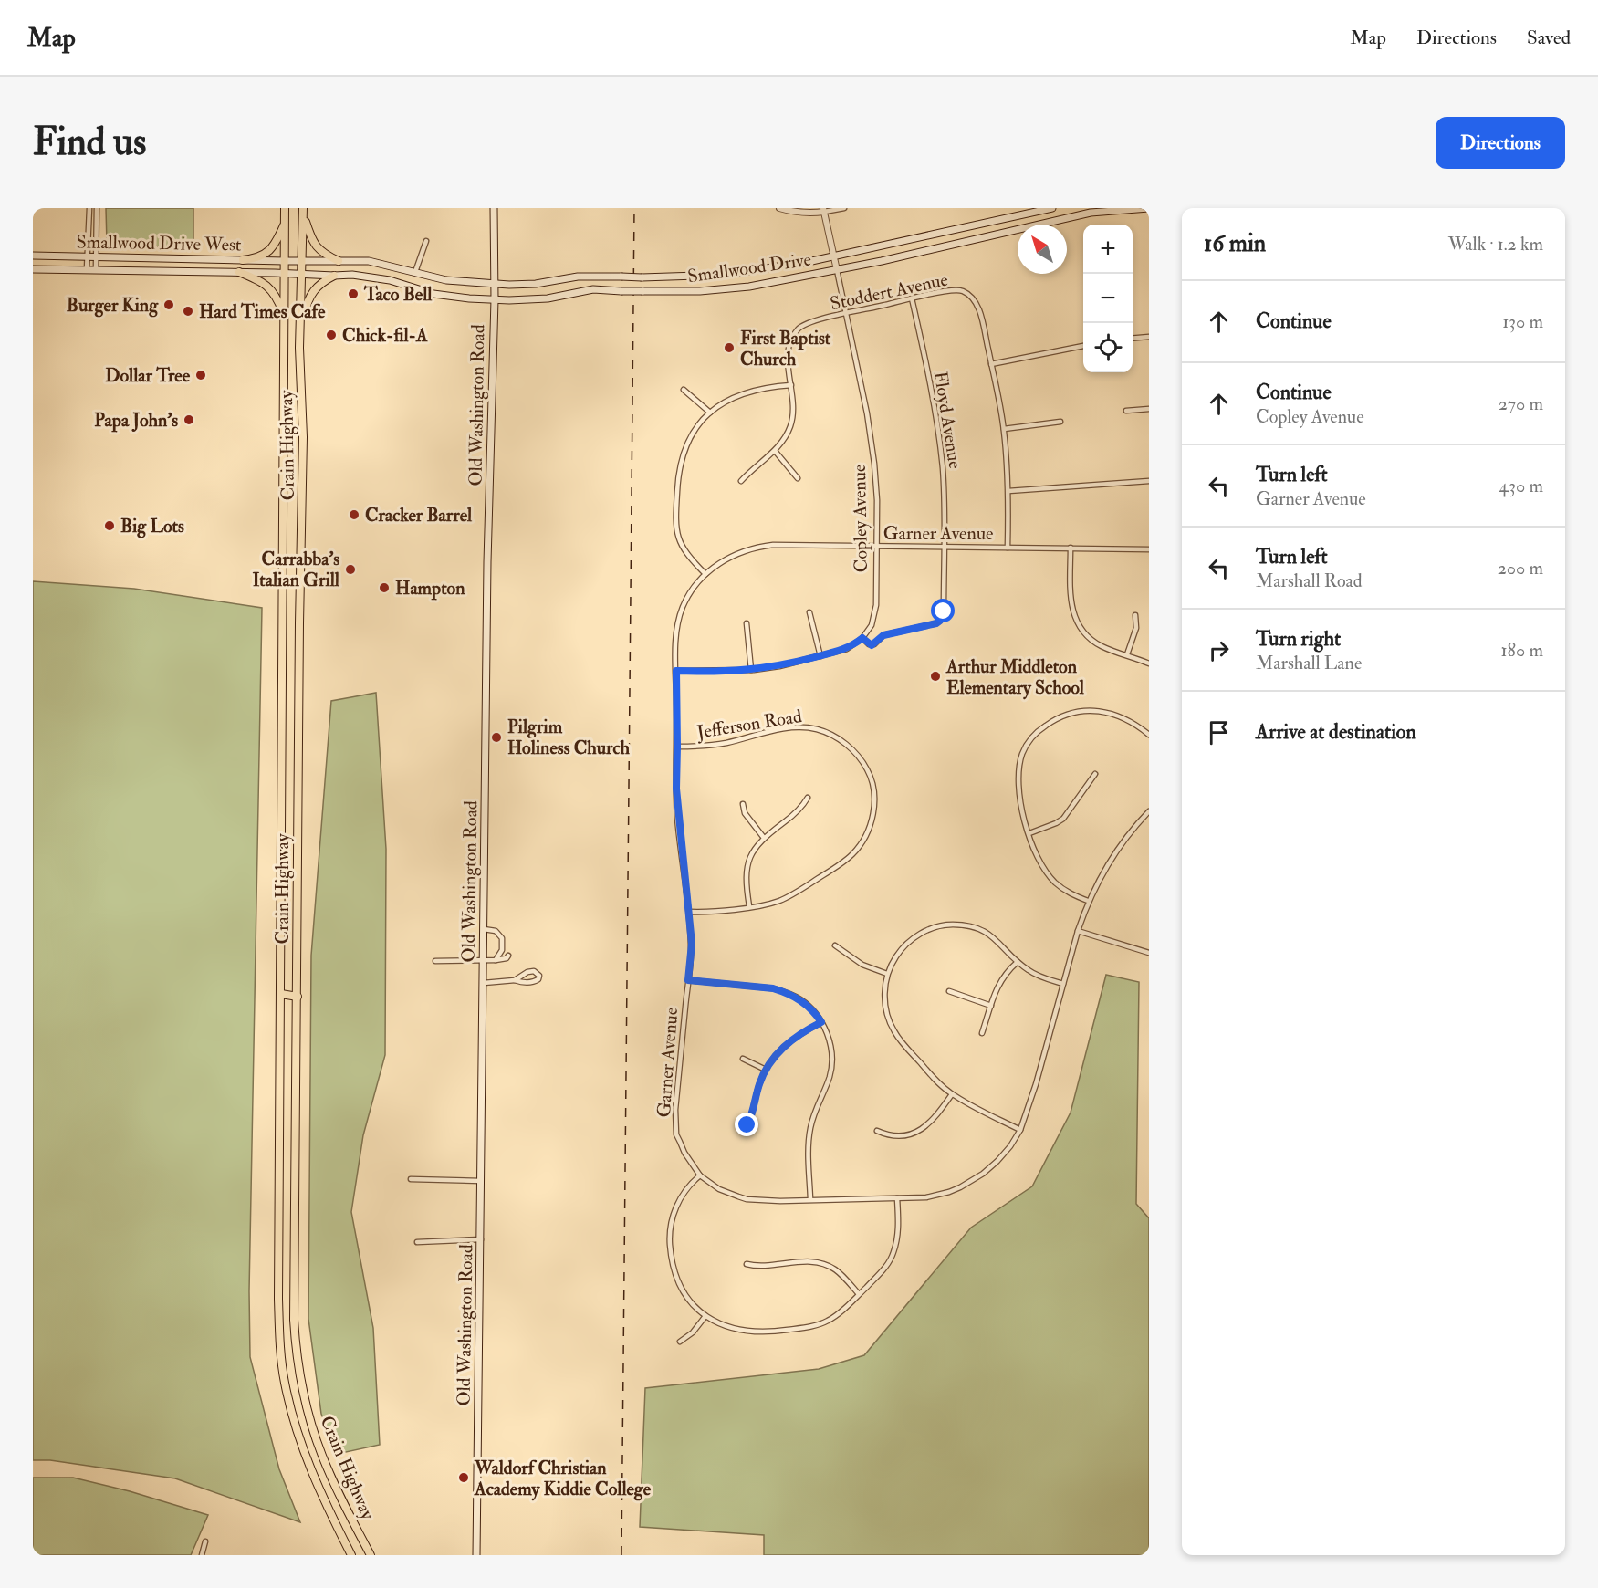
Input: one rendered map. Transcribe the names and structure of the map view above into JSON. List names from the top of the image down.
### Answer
{
  "streets": {
    "highway": ["Crain Highway"],
    "main road": ["Smallwood Drive West", "Smallwood Drive", "Old Washington Road"],
    "street": [
      "Stoddert Avenue",
      "Floyd Avenue",
      "Copley Avenue",
      "Garner Avenue",
      "Jefferson Road"
    ]
  },
  "crossings": [
    ["Smallwood Drive West", "Smallwood Drive"],
    ["Smallwood Drive West", "Crain Highway"],
    ["Smallwood Drive", "Old Washington Road"],
    ["Smallwood Drive", "Crain Highway"],
    ["Smallwood Drive", "Copley Avenue"],
    ["Stoddert Avenue", "Floyd Avenue"],
    ["Stoddert Avenue", "Copley Avenue"],
    ["Stoddert Avenue", "Garner Avenue"],
    ["Floyd Avenue", "Copley Avenue"],
    ["Floyd Avenue", "Garner Avenue"],
    ["Copley Avenue", "Garner Avenue"],
    ["Garner Avenue", "Jefferson Road"]
  ],
  "places": [
    "Taco Bell",
    "Burger King",
    "Hard Times Cafe",
    "Chick-fil-A",
    "First Baptist Church",
    "Dollar Tree",
    "Papa John's",
    "Cracker Barrel",
    "Big Lots",
    "Carrabba's Italian Grill",
    "Hampton",
    "Arthur Middleton Elementary School",
    "Pilgrim Holiness Church",
    "Waldorf Christian Academy Kiddie College"
  ],
  "north": "top left",
  "page": {
    "header": "Map",
    "nav": ["Map", "Directions", "Saved"],
    "buttons": "Directions",
    "title": "Find us",
    "heading": ["16 min", "Walk · 1.2 km"],
    "map_buttons": ["+", "−"],
    "list": [
      ["Continue", "130 m"],
      ["Continue", "Copley Avenue", "270 m"],
      ["Turn left", "Garner Avenue", "430 m"],
      ["Turn left", "Marshall Road", "200 m"],
      ["Turn right", "Marshall Lane", "180 m"],
      "Arrive at destination"
    ]
  }
}
